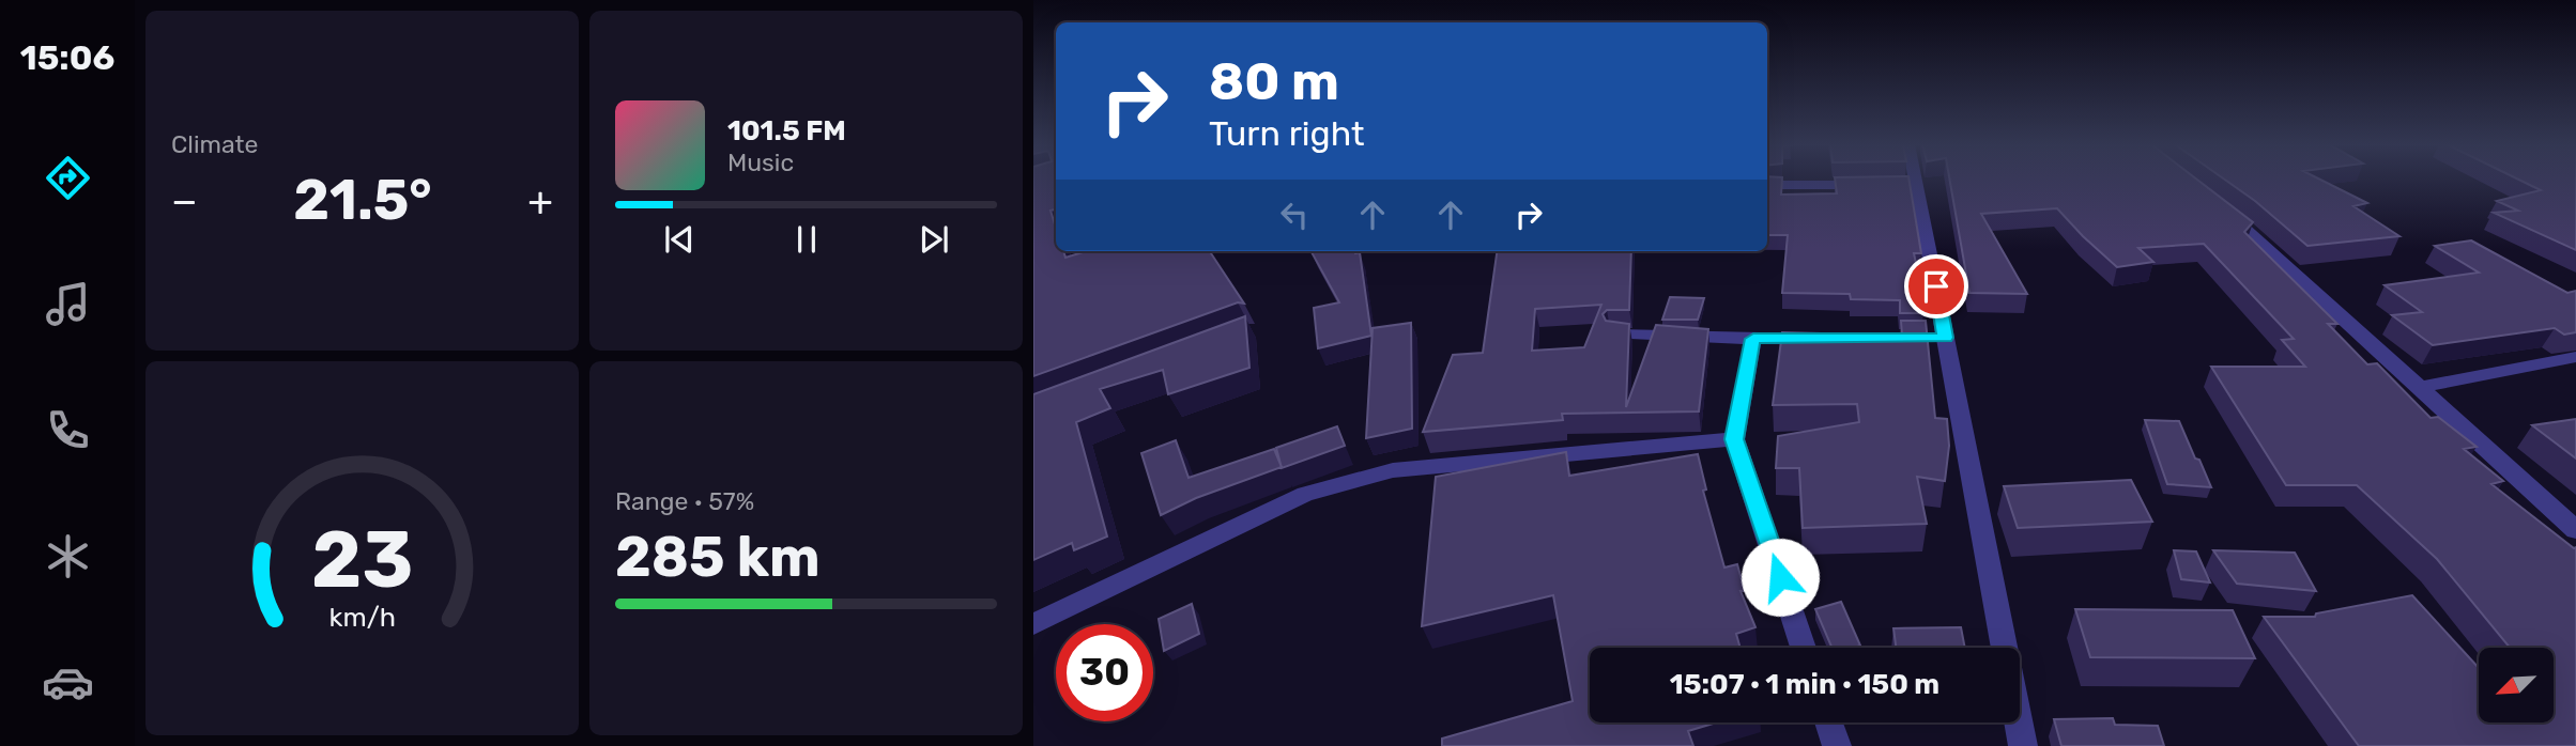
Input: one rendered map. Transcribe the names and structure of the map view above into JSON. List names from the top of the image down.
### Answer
{
  "north": "bottom left",
  "page": {
    "tabs": "15:06",
    "tile": [
      "Climate",
      ["Range · 57%", "285 km"]
    ],
    "turn": ["80 m", "Turn right"],
    "song": ["101.5 FM", "Music"],
    "heat": ["−", "21.5°", "+"],
    "limit": "30",
    "trip": "15:07 · 1 min · 150 m",
    "gauge": ["23", "km/h"]
  }
}
